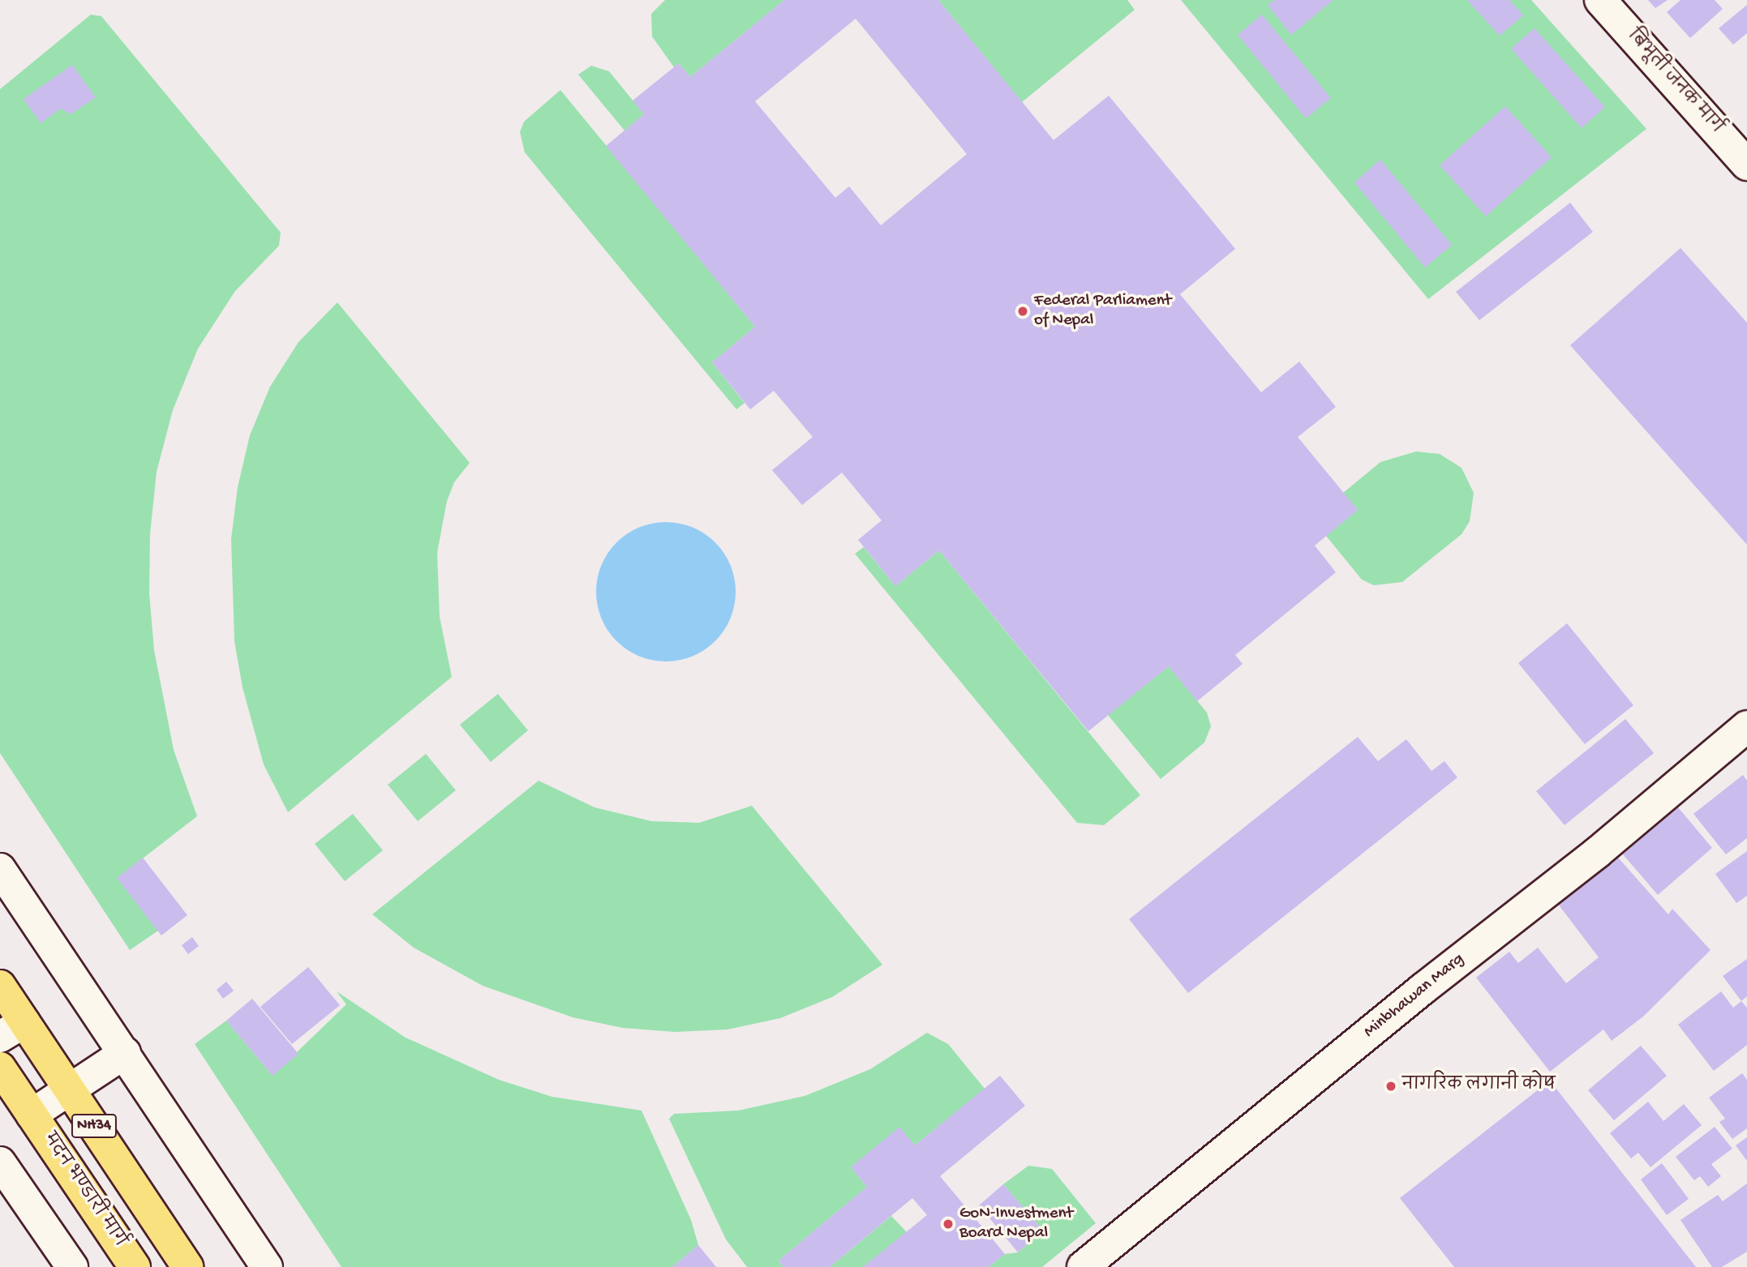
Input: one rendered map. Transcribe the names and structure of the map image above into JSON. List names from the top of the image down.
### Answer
{
  "streets": {
    "highway": ["NH34", "मदन भण्डारी मार्ग"],
    "street": ["बिभूती जनक मार्ग", "Minbhawan Marg"]
  },
  "crossings": [
    ["NH34", "मदन भण्डारी मार्ग"]
  ],
  "places": ["Federal Parliament of Nepal", "नागरिक लगानी कोष", "GoN-Investment Board Nepal"]
}
